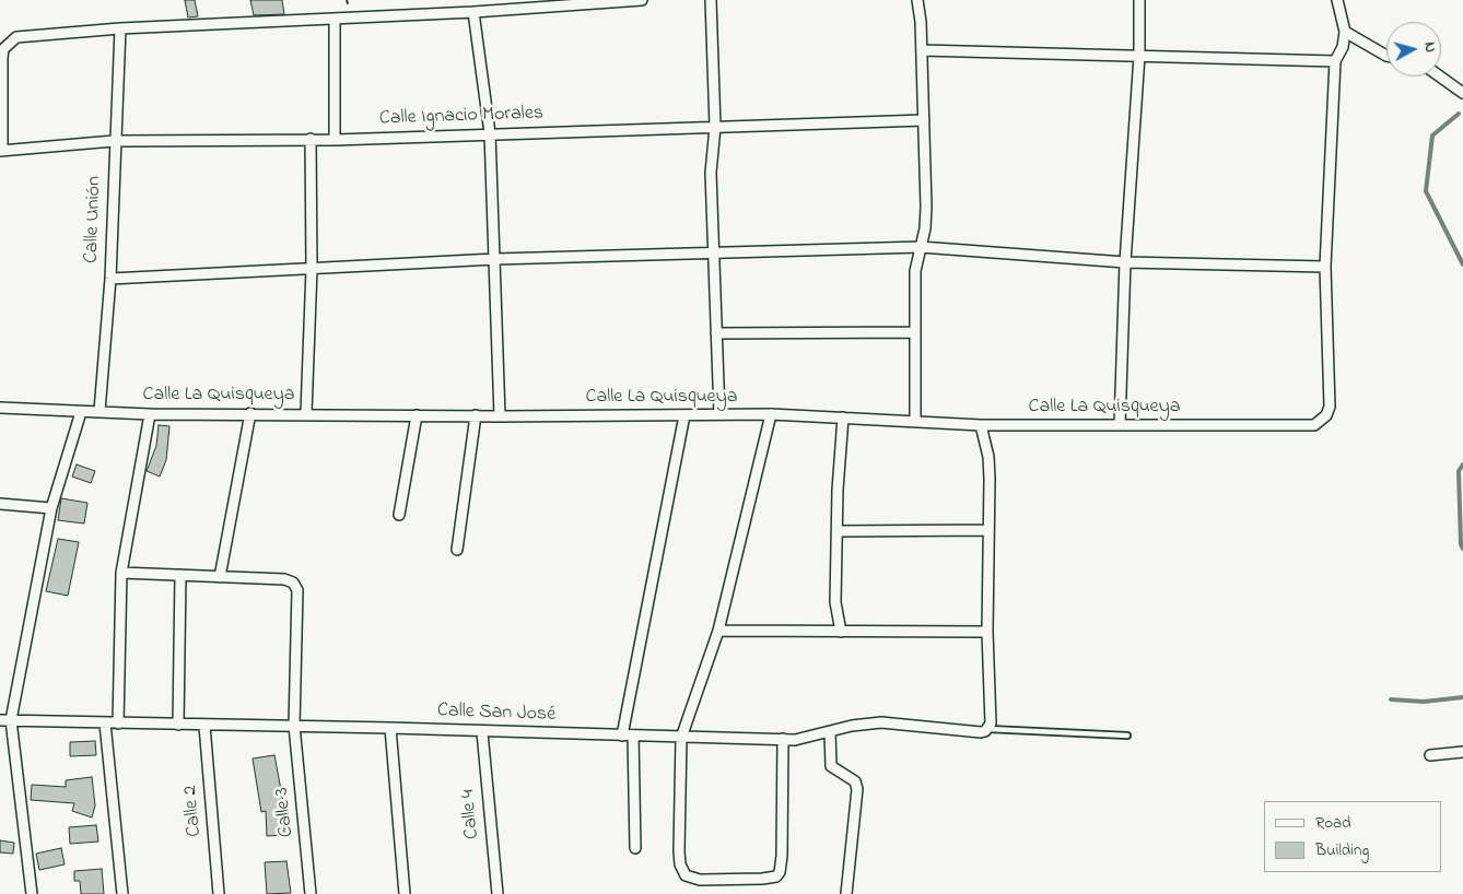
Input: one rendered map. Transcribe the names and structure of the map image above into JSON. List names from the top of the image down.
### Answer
{
  "streets": {
    "street": [
      "Calle Ignacio Morales",
      "Calle Unión",
      "Calle La Quisqueya",
      "Calle San José",
      "Calle 2",
      "Calle 3",
      "Calle 4"
    ]
  },
  "crossings": [
    ["Calle Ignacio Morales", "Calle Unión"],
    ["Calle Unión", "Calle La Quisqueya"],
    ["Calle San José", "Calle 2"],
    ["Calle San José", "Calle 3"],
    ["Calle San José", "Calle 4"]
  ],
  "legend": ["Road", "Building"],
  "north": "right"
}
